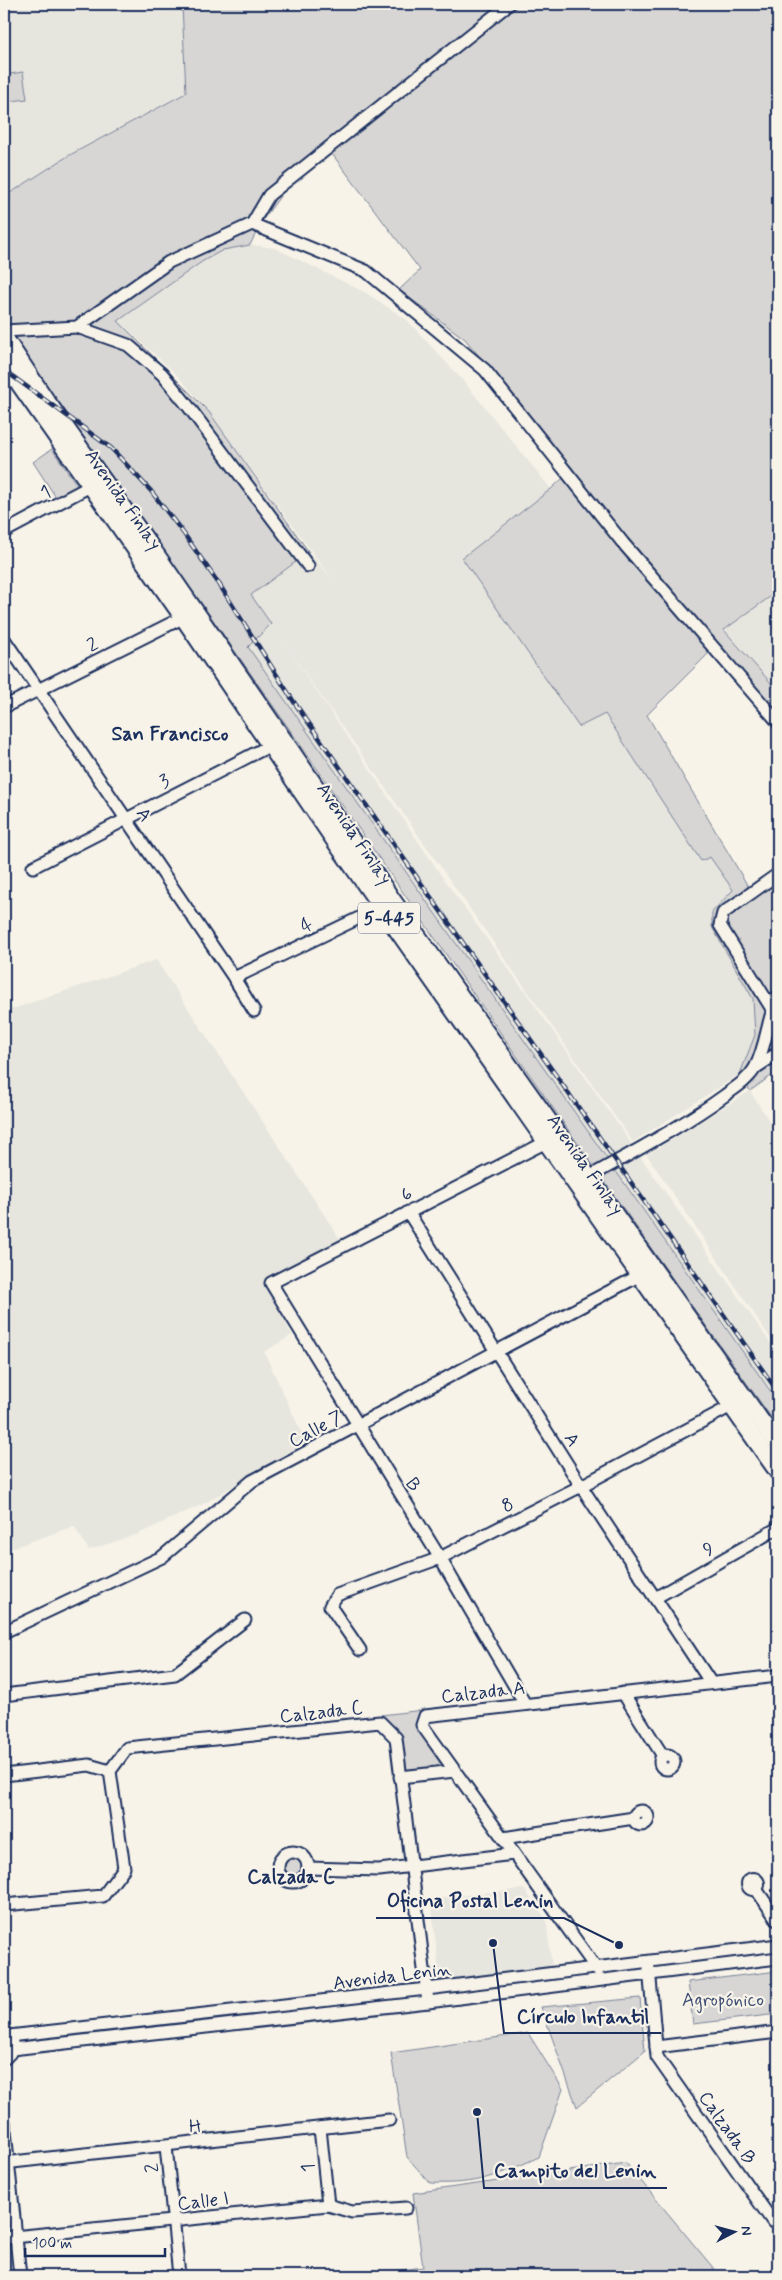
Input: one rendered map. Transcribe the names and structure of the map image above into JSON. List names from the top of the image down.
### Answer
{
  "streets": {
    "highway": ["Avenida Finlay", "5-445"],
    "street": [
      "1",
      "2",
      "3",
      "A",
      "4",
      "6",
      "Calle 7",
      "B",
      "8",
      "9",
      "Calzada A",
      "Calzada C",
      "Avenida Lenin",
      "H",
      "Calzada B",
      "Calle I"
    ]
  },
  "crossings": [
    ["1", "Avenida Finlay"],
    ["1", "H"],
    ["1", "Calle I"],
    ["Avenida Finlay", "2"],
    ["Avenida Finlay", "3"],
    ["Avenida Finlay", "4"],
    ["Avenida Finlay", "6"],
    ["Avenida Finlay", "Calle 7"],
    ["Avenida Finlay", "8"],
    ["2", "A"],
    ["2", "H"],
    ["2", "Calle I"],
    ["3", "A"],
    ["A", "4"],
    ["A", "6"],
    ["A", "Calle 7"],
    ["A", "8"],
    ["A", "9"],
    ["A", "Calzada A"],
    ["6", "B"],
    ["Calle 7", "B"],
    ["B", "8"],
    ["B", "Calzada A"],
    ["Calzada A", "Avenida Lenin"],
    ["Calzada C", "Avenida Lenin"],
    ["Avenida Lenin", "Calzada B"]
  ],
  "districts": ["San Francisco", "Calzada C"],
  "parks": ["Agropónico"],
  "places": ["Círculo Infantil", "Oficina Postal Lenin", "Campito del Lenin"],
  "scale_bar": "100 m",
  "north": "right"
}
